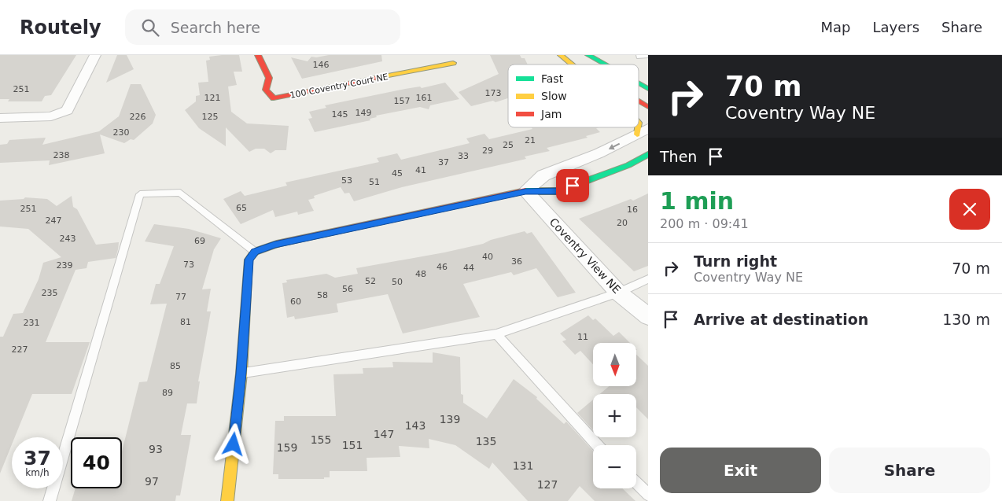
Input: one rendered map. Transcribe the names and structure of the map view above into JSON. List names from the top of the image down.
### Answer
{
  "streets": {
    "street": ["100 Coventry Court NE", "Coventry View NE"]
  },
  "house_numbers": [
    "146",
    "251",
    "173",
    "121",
    "161",
    "157",
    "149",
    "145",
    "226",
    "125",
    "230",
    "21",
    "25",
    "29",
    "238",
    "33",
    "37",
    "41",
    "45",
    "53",
    "51",
    "65",
    "251",
    "16",
    "247",
    "20",
    "243",
    "69",
    "40",
    "36",
    "73",
    "239",
    "46",
    "44",
    "48",
    "52",
    "50",
    "56",
    "235",
    "58",
    "77",
    "60",
    "81",
    "231",
    "11",
    "227",
    "85",
    "89",
    "139",
    "143",
    "147",
    "155",
    "135",
    "151",
    "159",
    "93",
    "131",
    "97",
    "127"
  ],
  "legend": ["Fast", "Slow", "Jam"],
  "north": "bottom",
  "page": {
    "header": "Routely",
    "search": "Search here",
    "nav": ["Map", "Layers", "Share"],
    "turn": ["70 m", "Coventry Way NE"],
    "then": "Then",
    "heading": ["1 min", "200 m · 09:41"],
    "list": [
      {
        "name": "Turn right",
        "note": "Coventry Way NE",
        "value": "70 m"
      },
      {
        "name": "Arrive at destination",
        "value": "130 m"
      }
    ],
    "map_buttons": ["+", "−"],
    "speed": "37 km/h",
    "limit": "40",
    "buttons": ["Exit", "Share"]
  }
}
